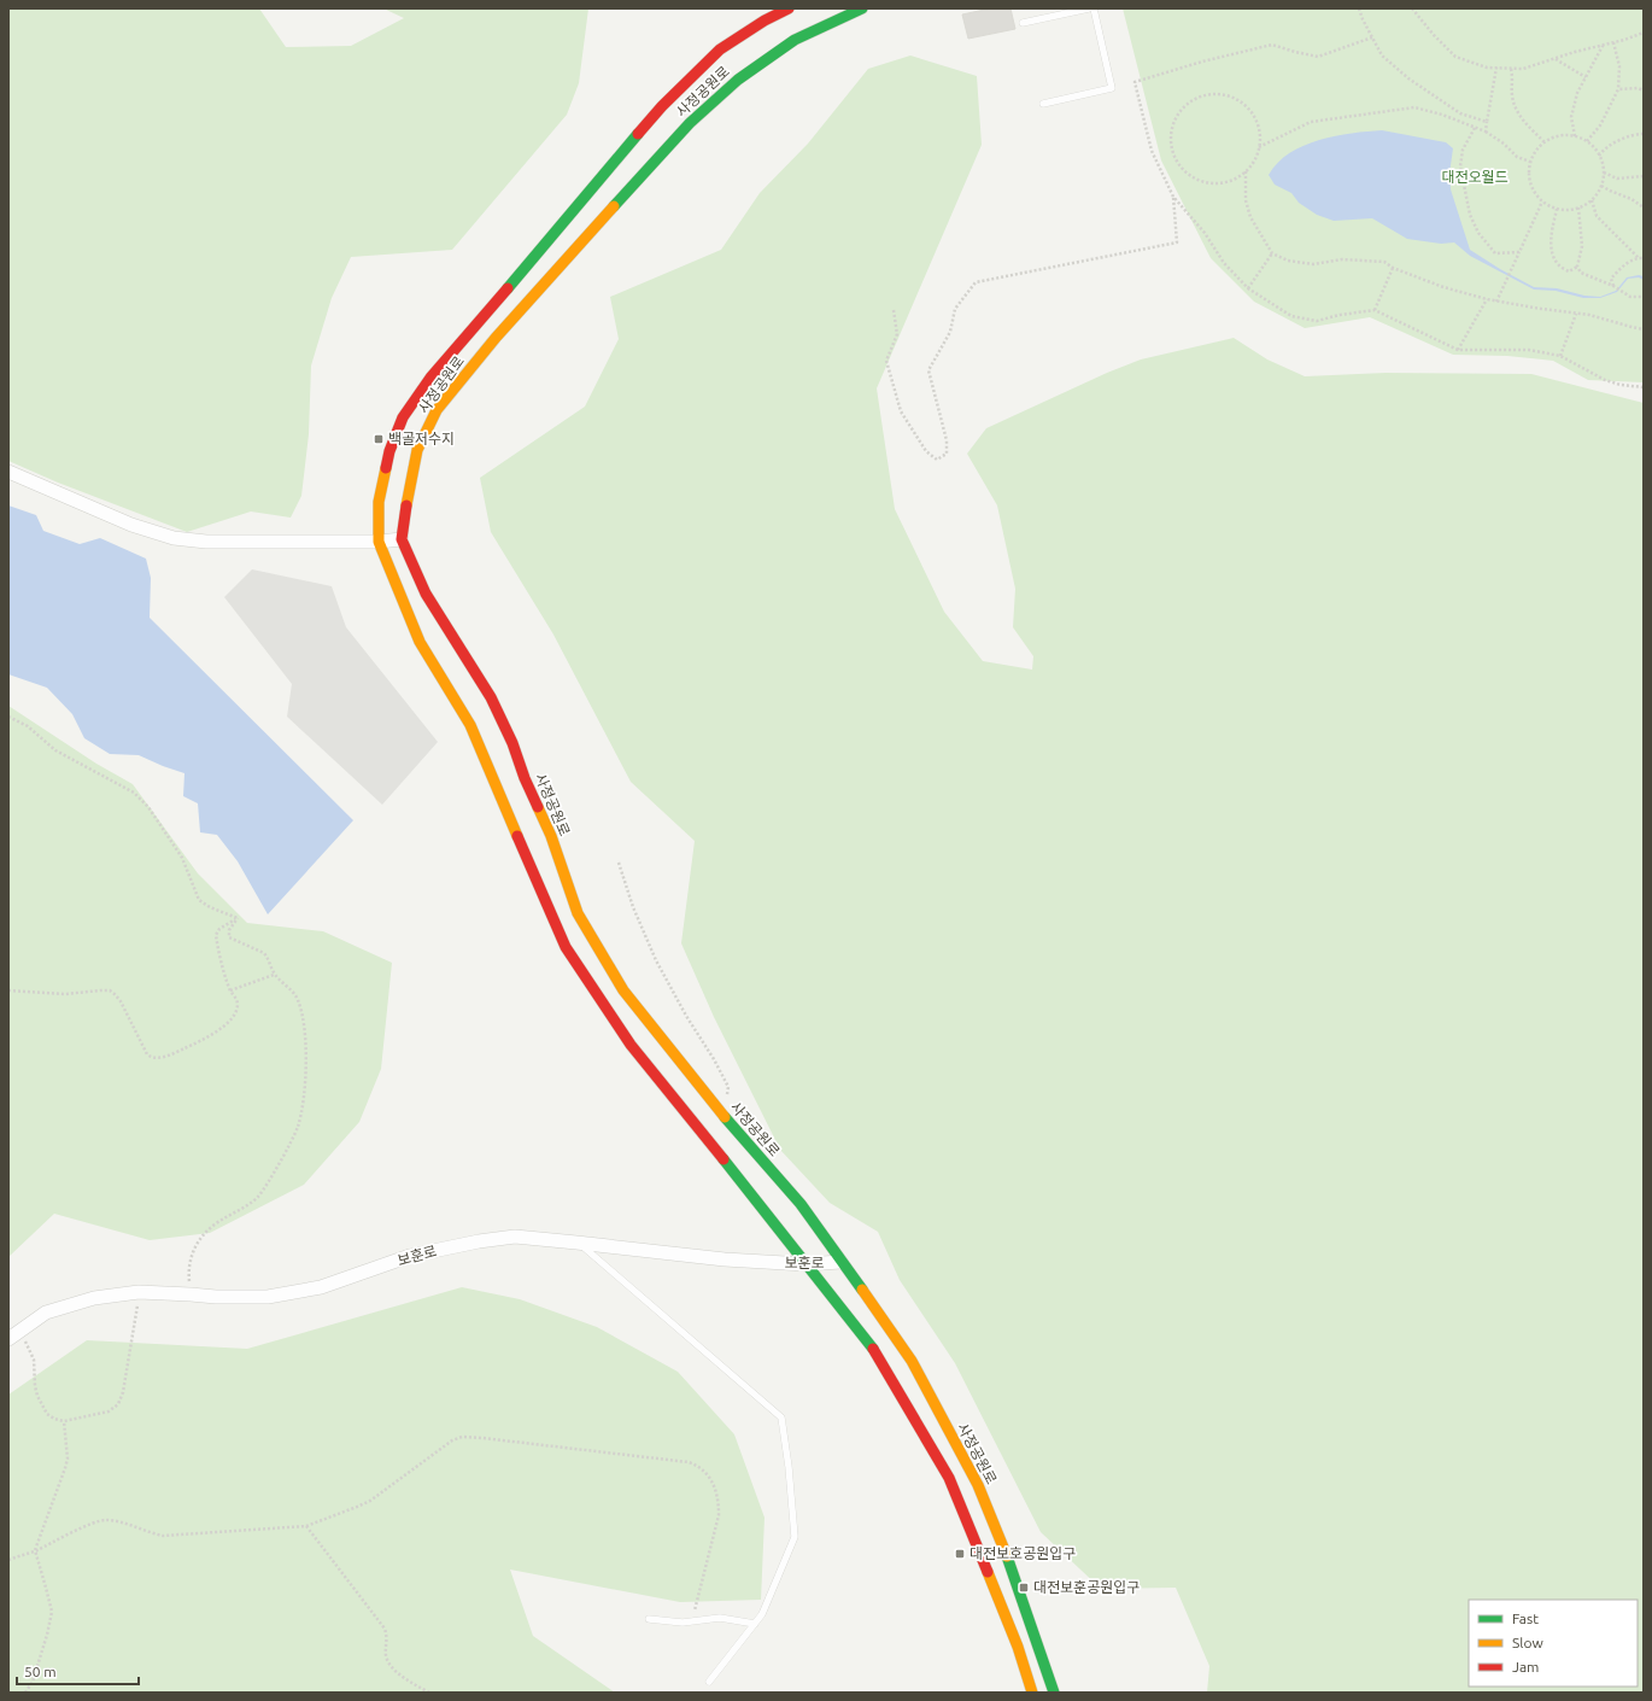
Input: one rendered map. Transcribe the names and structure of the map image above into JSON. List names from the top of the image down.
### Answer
{
  "streets": {
    "main road": ["사정공원로"],
    "street": ["보훈로"]
  },
  "crossings": [
    ["사정공원로", "보훈로"]
  ],
  "parks": ["대전오월드"],
  "places": {
    "transit": ["백골저수지", "대전보호공원입구", "대전보훈공원입구"]
  },
  "legend": ["Fast", "Slow", "Jam"],
  "scale_bar": "50 m"
}
